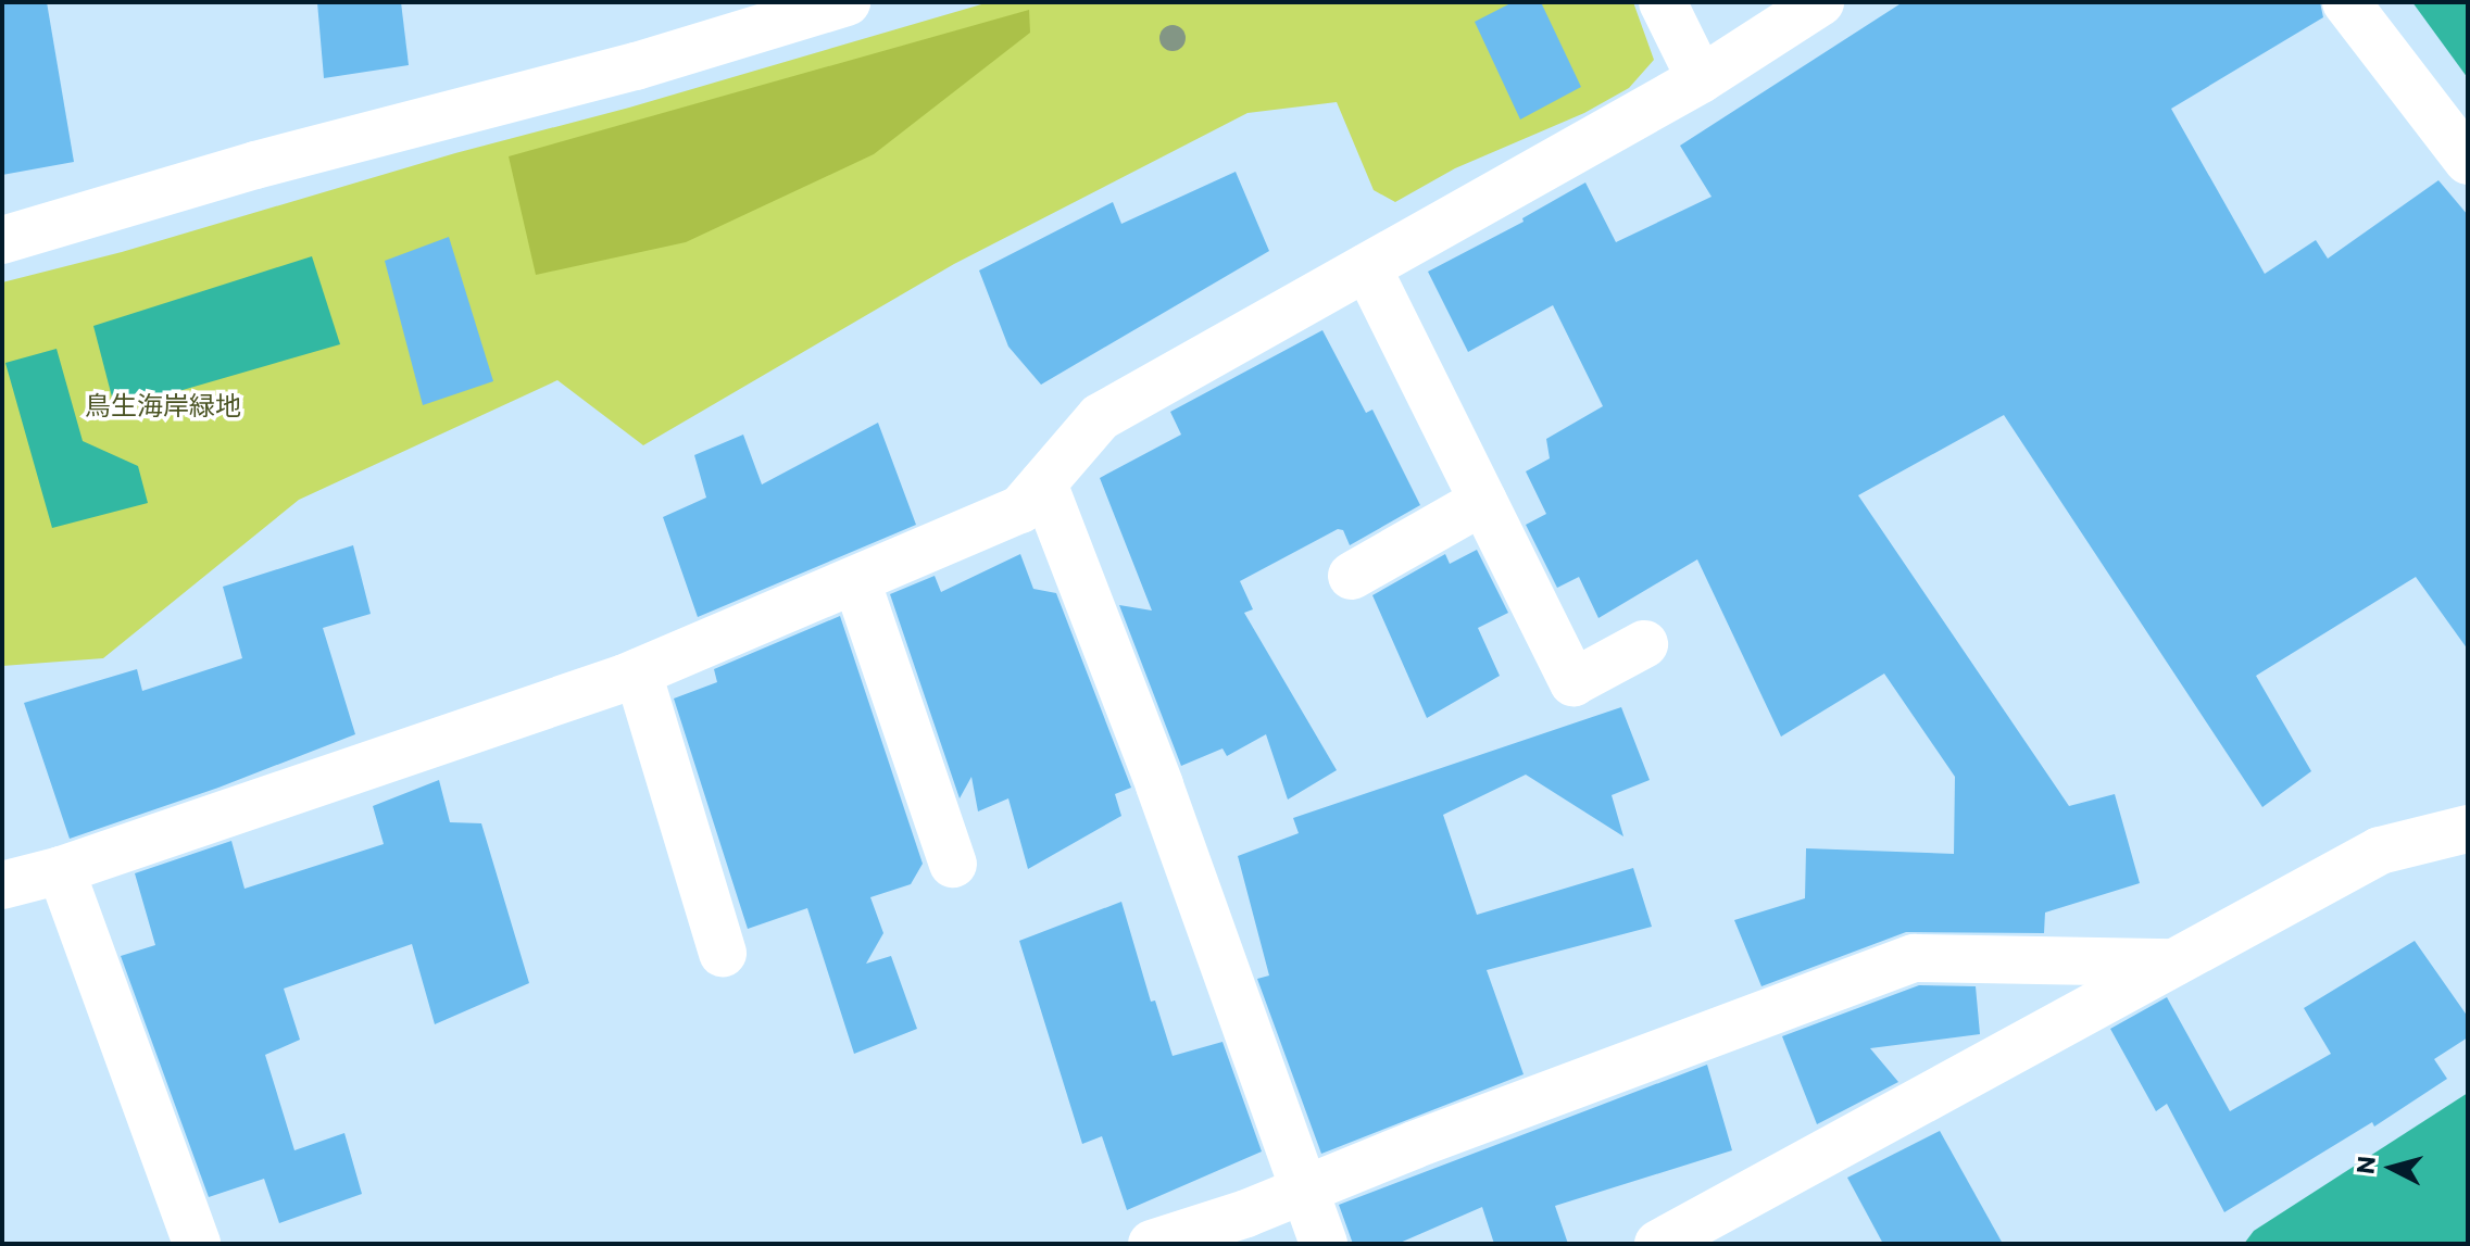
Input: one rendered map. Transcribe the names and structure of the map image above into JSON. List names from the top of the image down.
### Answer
{
  "parks": ["鳥生海岸緑地"],
  "north": "left"
}
